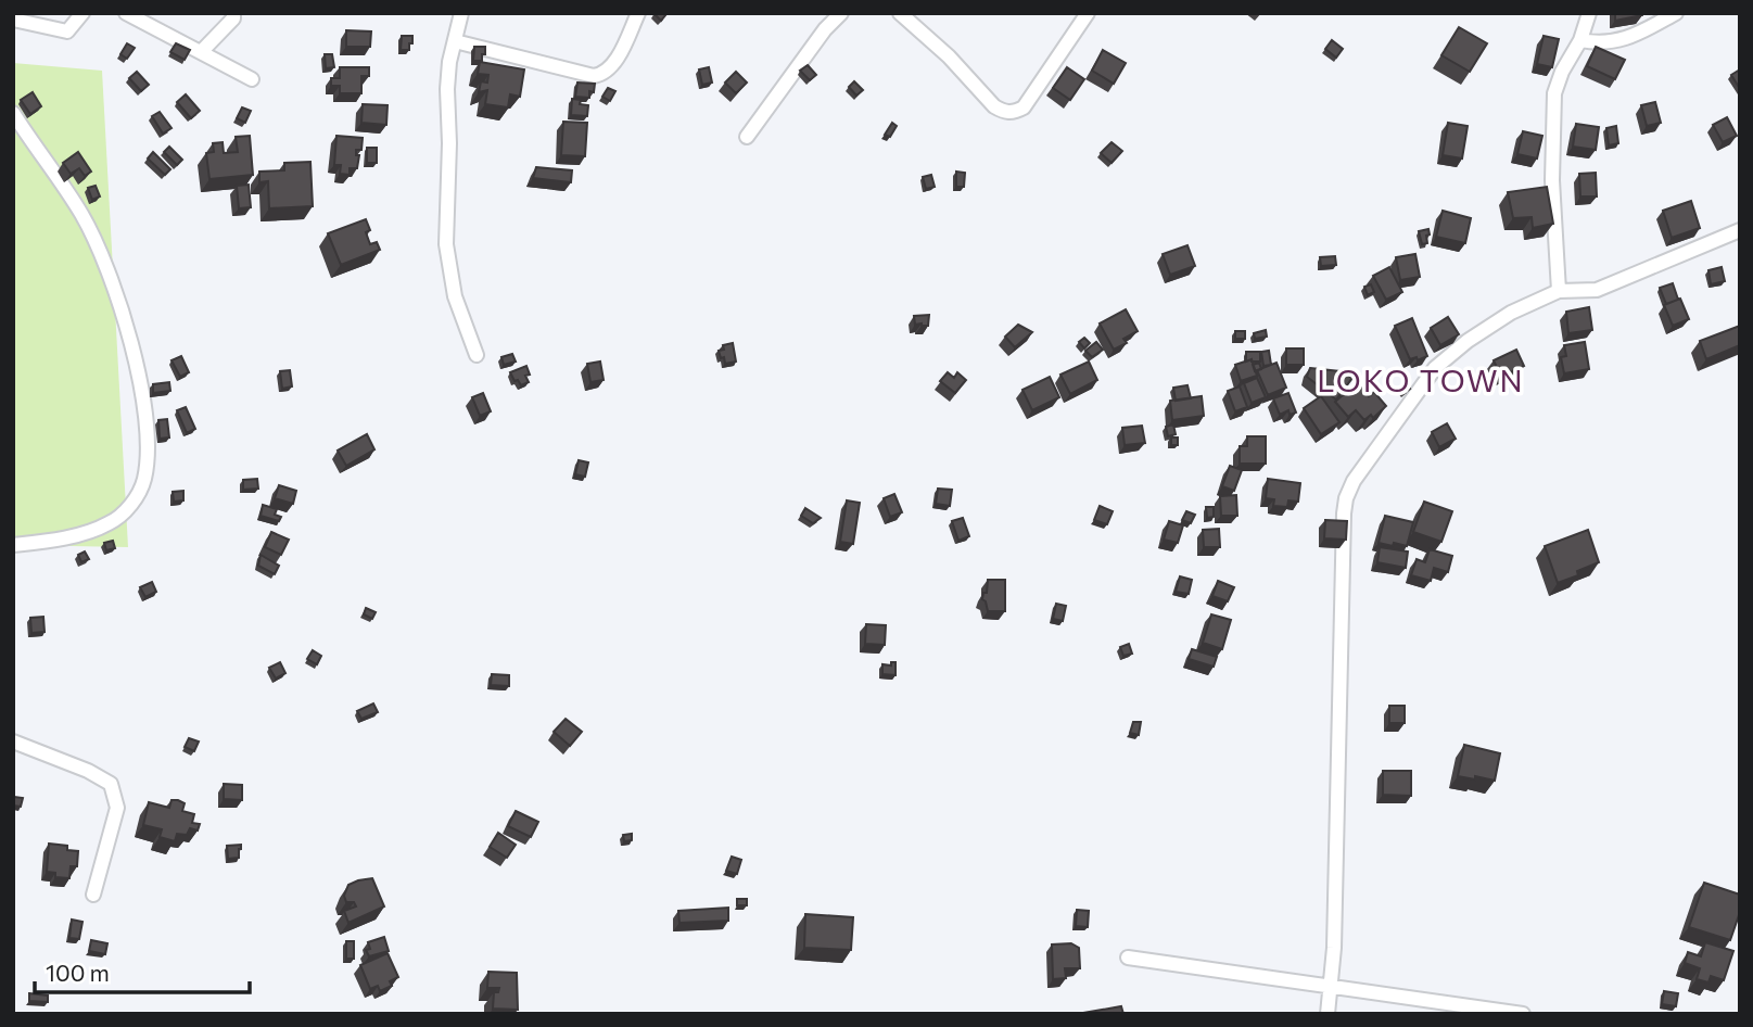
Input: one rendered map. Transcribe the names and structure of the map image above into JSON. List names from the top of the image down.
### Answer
{
  "districts": ["LOKO TOWN"],
  "scale_bar": "100 m"
}
